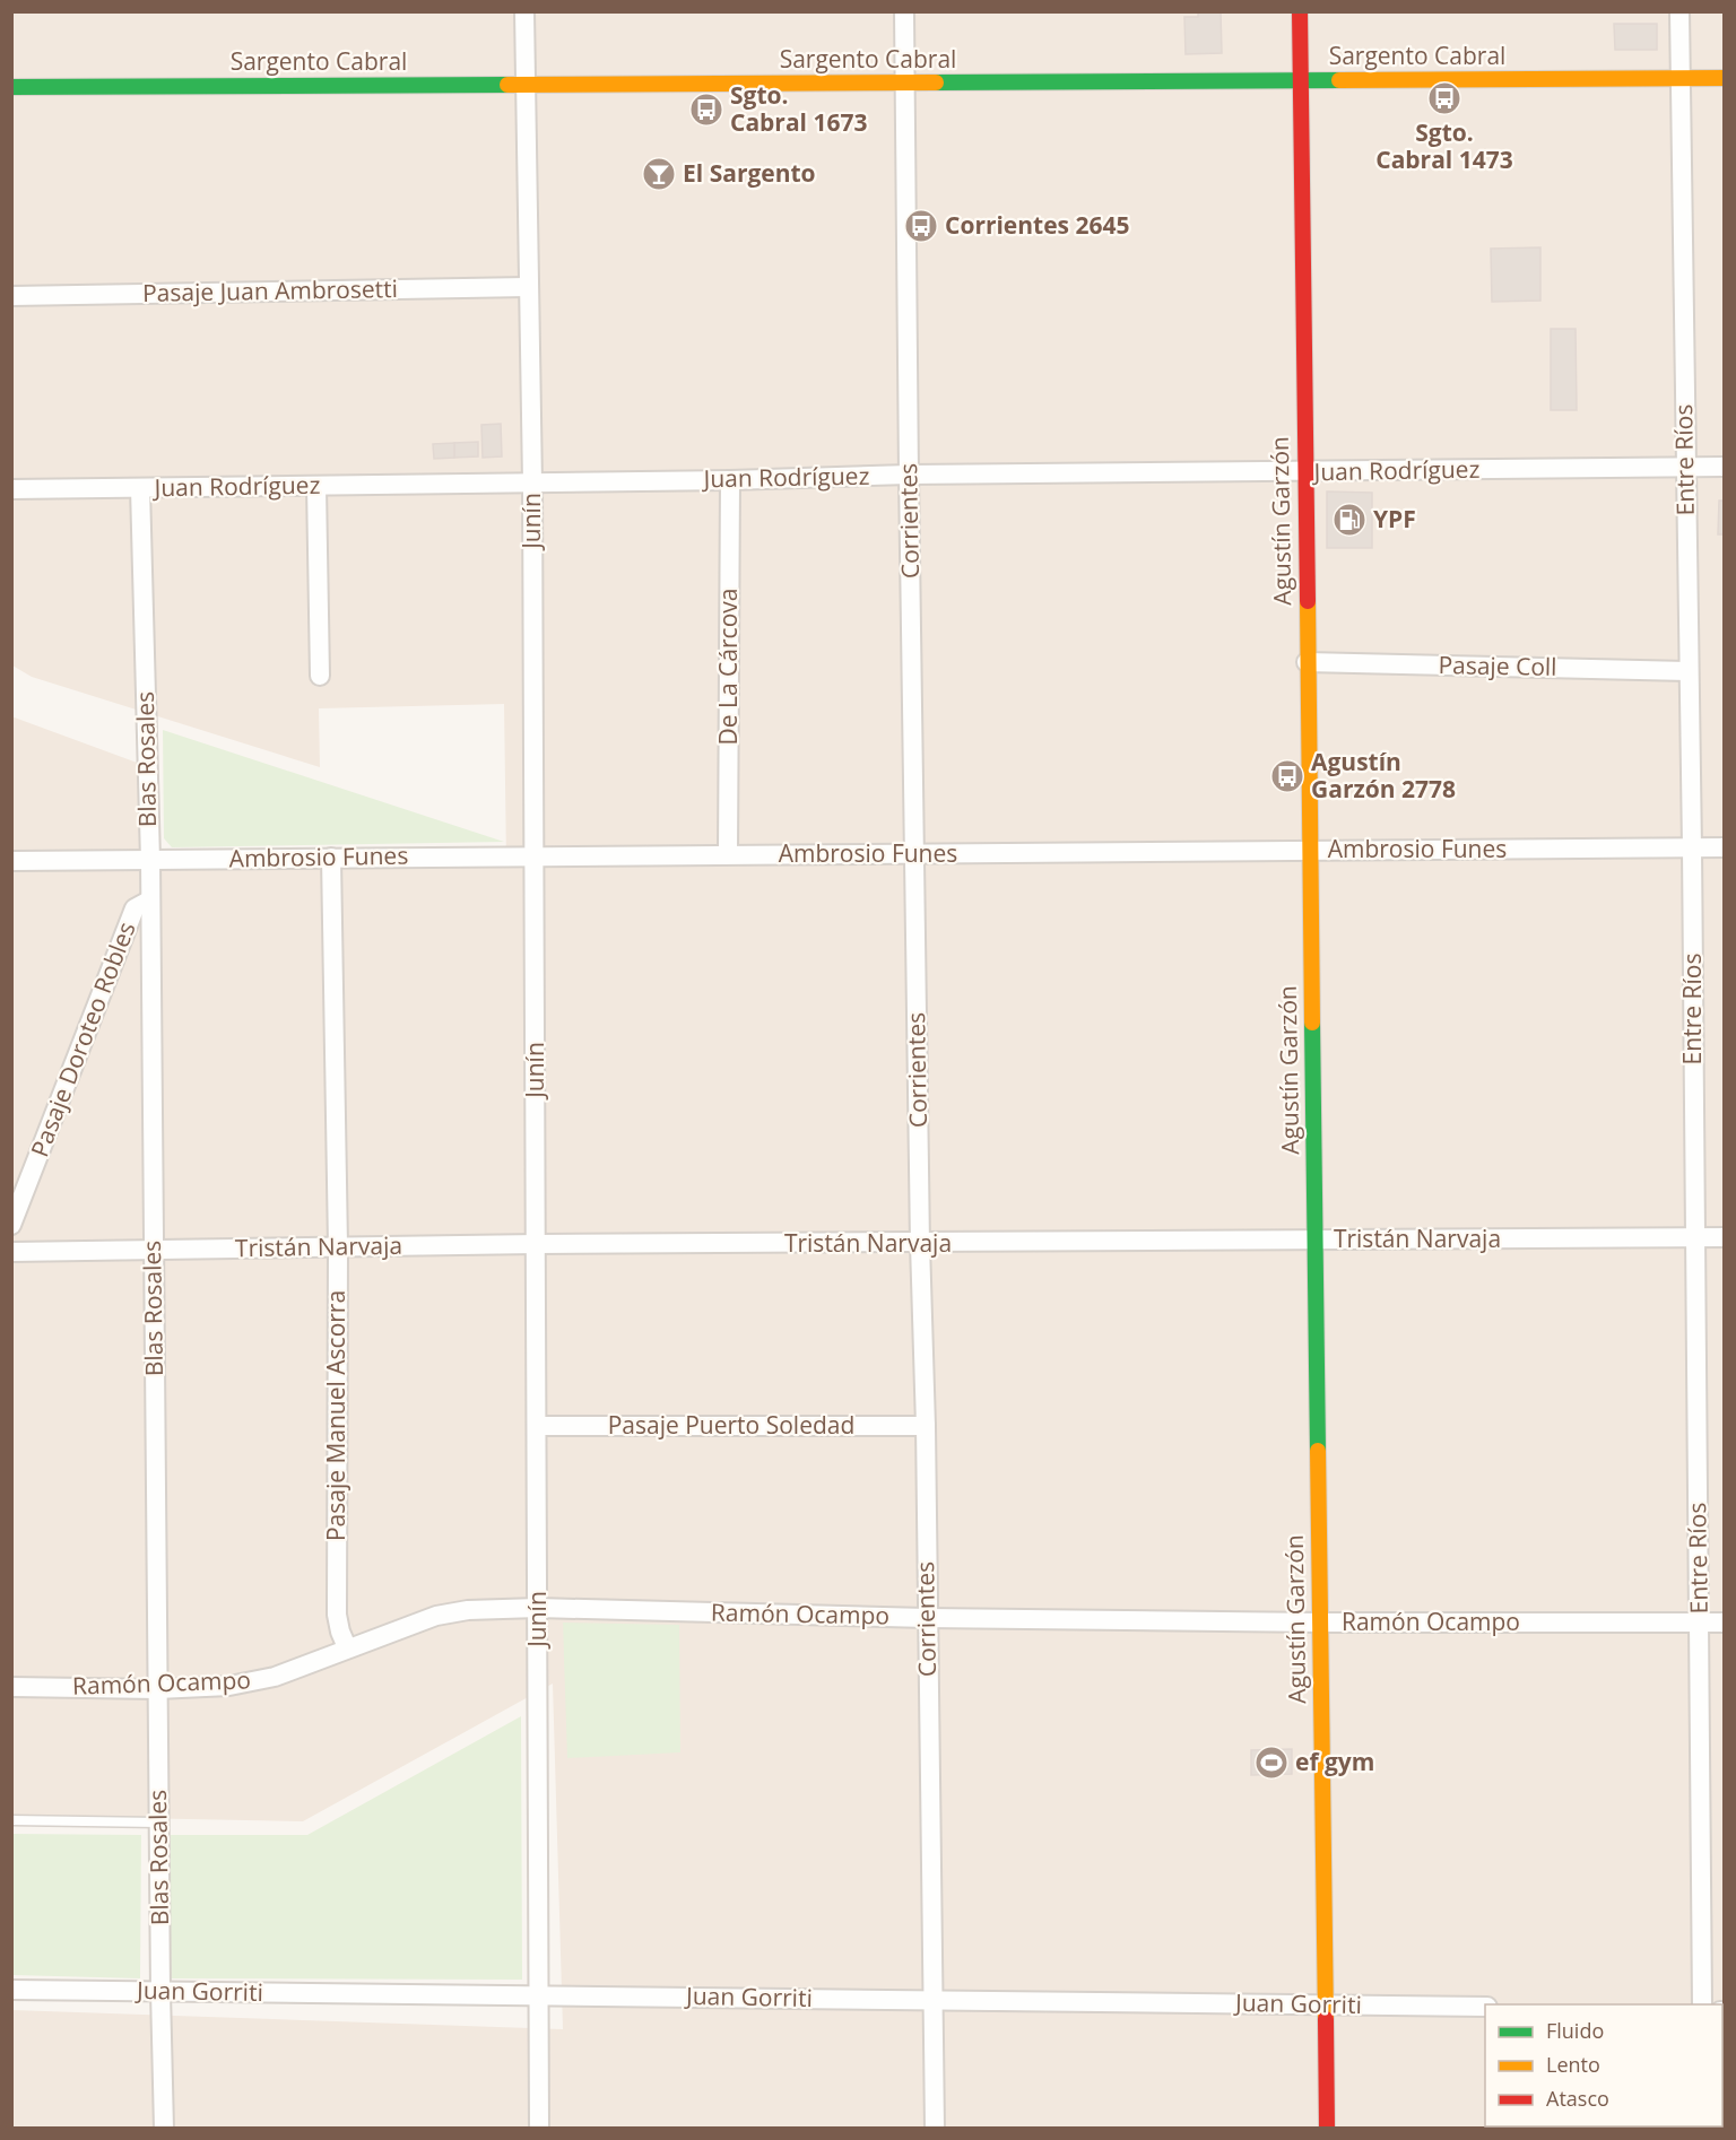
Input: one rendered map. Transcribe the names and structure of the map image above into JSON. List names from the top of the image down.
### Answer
{
  "streets": {
    "main road": ["Sargento Cabral", "Agustín Garzón"],
    "street": [
      "Pasaje Juan Ambrosetti",
      "Entre Ríos",
      "Juan Rodríguez",
      "Junín",
      "Corrientes",
      "De La Cárcova",
      "Pasaje Coll",
      "Blas Rosales",
      "Ambrosio Funes",
      "Pasaje Doroteo Robles",
      "Tristán Narvaja",
      "Pasaje Manuel Ascorra",
      "Pasaje Puerto Soledad",
      "Ramón Ocampo",
      "Juan Gorriti"
    ]
  },
  "crossings": [
    ["Sargento Cabral", "Entre Ríos"],
    ["Sargento Cabral", "Junín"],
    ["Sargento Cabral", "Corrientes"],
    ["Sargento Cabral", "Agustín Garzón"],
    ["Pasaje Juan Ambrosetti", "Junín"],
    ["Entre Ríos", "Juan Rodríguez"],
    ["Entre Ríos", "Pasaje Coll"],
    ["Entre Ríos", "Ambrosio Funes"],
    ["Entre Ríos", "Tristán Narvaja"],
    ["Entre Ríos", "Ramón Ocampo"],
    ["Juan Rodríguez", "Junín"],
    ["Juan Rodríguez", "Corrientes"],
    ["Juan Rodríguez", "Agustín Garzón"],
    ["Juan Rodríguez", "De La Cárcova"],
    ["Juan Rodríguez", "Blas Rosales"],
    ["Junín", "Ambrosio Funes"],
    ["Junín", "Tristán Narvaja"],
    ["Junín", "Pasaje Puerto Soledad"],
    ["Junín", "Ramón Ocampo"],
    ["Junín", "Juan Gorriti"],
    ["Corrientes", "Ambrosio Funes"],
    ["Corrientes", "Tristán Narvaja"],
    ["Corrientes", "Pasaje Puerto Soledad"],
    ["Corrientes", "Ramón Ocampo"],
    ["Corrientes", "Juan Gorriti"],
    ["Agustín Garzón", "Pasaje Coll"],
    ["Agustín Garzón", "Ambrosio Funes"],
    ["Agustín Garzón", "Tristán Narvaja"],
    ["Agustín Garzón", "Ramón Ocampo"],
    ["Agustín Garzón", "Juan Gorriti"],
    ["De La Cárcova", "Ambrosio Funes"],
    ["Blas Rosales", "Ambrosio Funes"],
    ["Blas Rosales", "Pasaje Doroteo Robles"],
    ["Blas Rosales", "Tristán Narvaja"],
    ["Blas Rosales", "Ramón Ocampo"],
    ["Blas Rosales", "Juan Gorriti"],
    ["Ambrosio Funes", "Pasaje Manuel Ascorra"],
    ["Tristán Narvaja", "Pasaje Manuel Ascorra"],
    ["Pasaje Manuel Ascorra", "Ramón Ocampo"]
  ],
  "places": {
    "bus stop": [
      "Sgto. Cabral 1473",
      "Sgto. Cabral 1673",
      "Corrientes 2645",
      "Agustín Garzón 2778"
    ],
    "bar": ["El Sargento"],
    "fuel station": ["YPF"],
    "sports": ["ef gym"]
  },
  "legend": ["Fluido", "Lento", "Atasco"]
}
